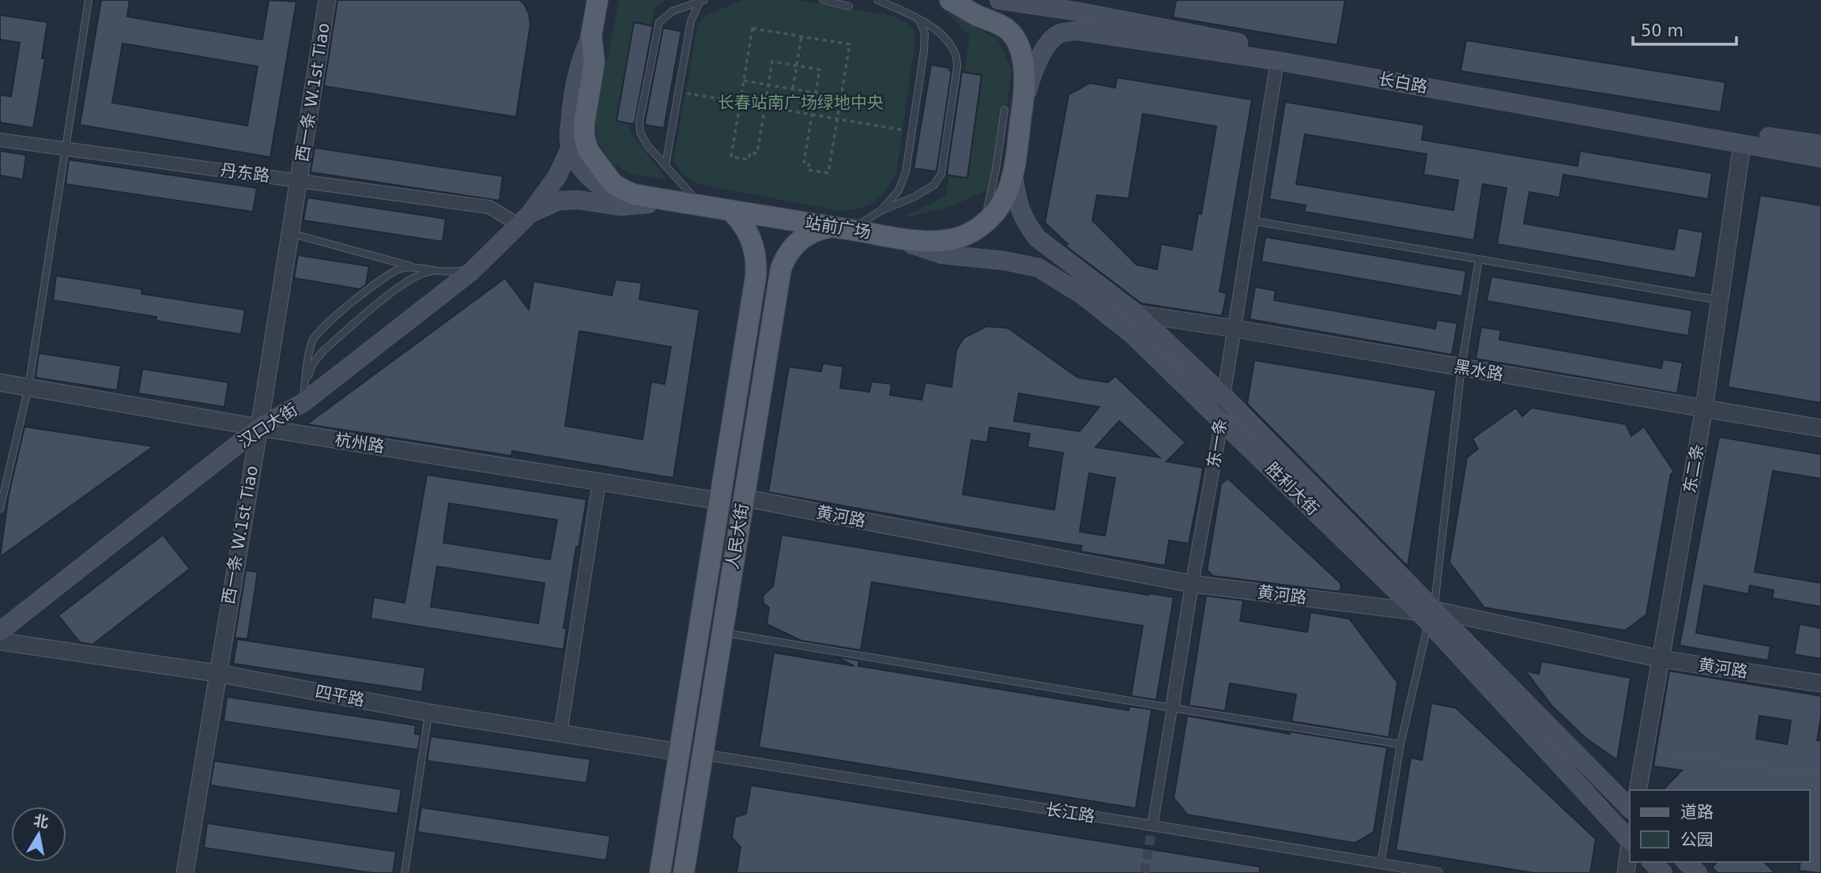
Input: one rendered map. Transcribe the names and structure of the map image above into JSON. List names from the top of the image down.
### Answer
{
  "streets": {
    "main road": [
      "长白路",
      "站前广场",
      "汉口大街",
      "胜利大街",
      "人民大街"
    ],
    "street": [
      "西一条 W.1st Tiao",
      "丹东路",
      "黑水路",
      "杭州路",
      "东一条",
      "东二条",
      "黄河路",
      "四平路",
      "长江路"
    ]
  },
  "crossings": [
    ["长白路", "站前广场"],
    ["长白路", "东一条"],
    ["长白路", "东二条"],
    ["西一条 W.1st Tiao", "丹东路"],
    ["西一条 W.1st Tiao", "汉口大街"],
    ["西一条 W.1st Tiao", "杭州路"],
    ["西一条 W.1st Tiao", "四平路"],
    ["丹东路", "汉口大街"],
    ["站前广场", "胜利大街"],
    ["站前广场", "人民大街"],
    ["黑水路", "东一条"],
    ["黑水路", "东二条"],
    ["黑水路", "胜利大街"],
    ["汉口大街", "杭州路"],
    ["杭州路", "人民大街"],
    ["东一条", "胜利大街"],
    ["东一条", "黄河路"],
    ["东一条", "长江路"],
    ["东二条", "黄河路"],
    ["胜利大街", "黄河路"],
    ["黄河路", "人民大街"],
    ["人民大街", "四平路"],
    ["人民大街", "长江路"]
  ],
  "parks": ["长春站南广场绿地中央"],
  "legend": ["道路", "公园"],
  "scale_bar": "50 m",
  "north": "top"
}
